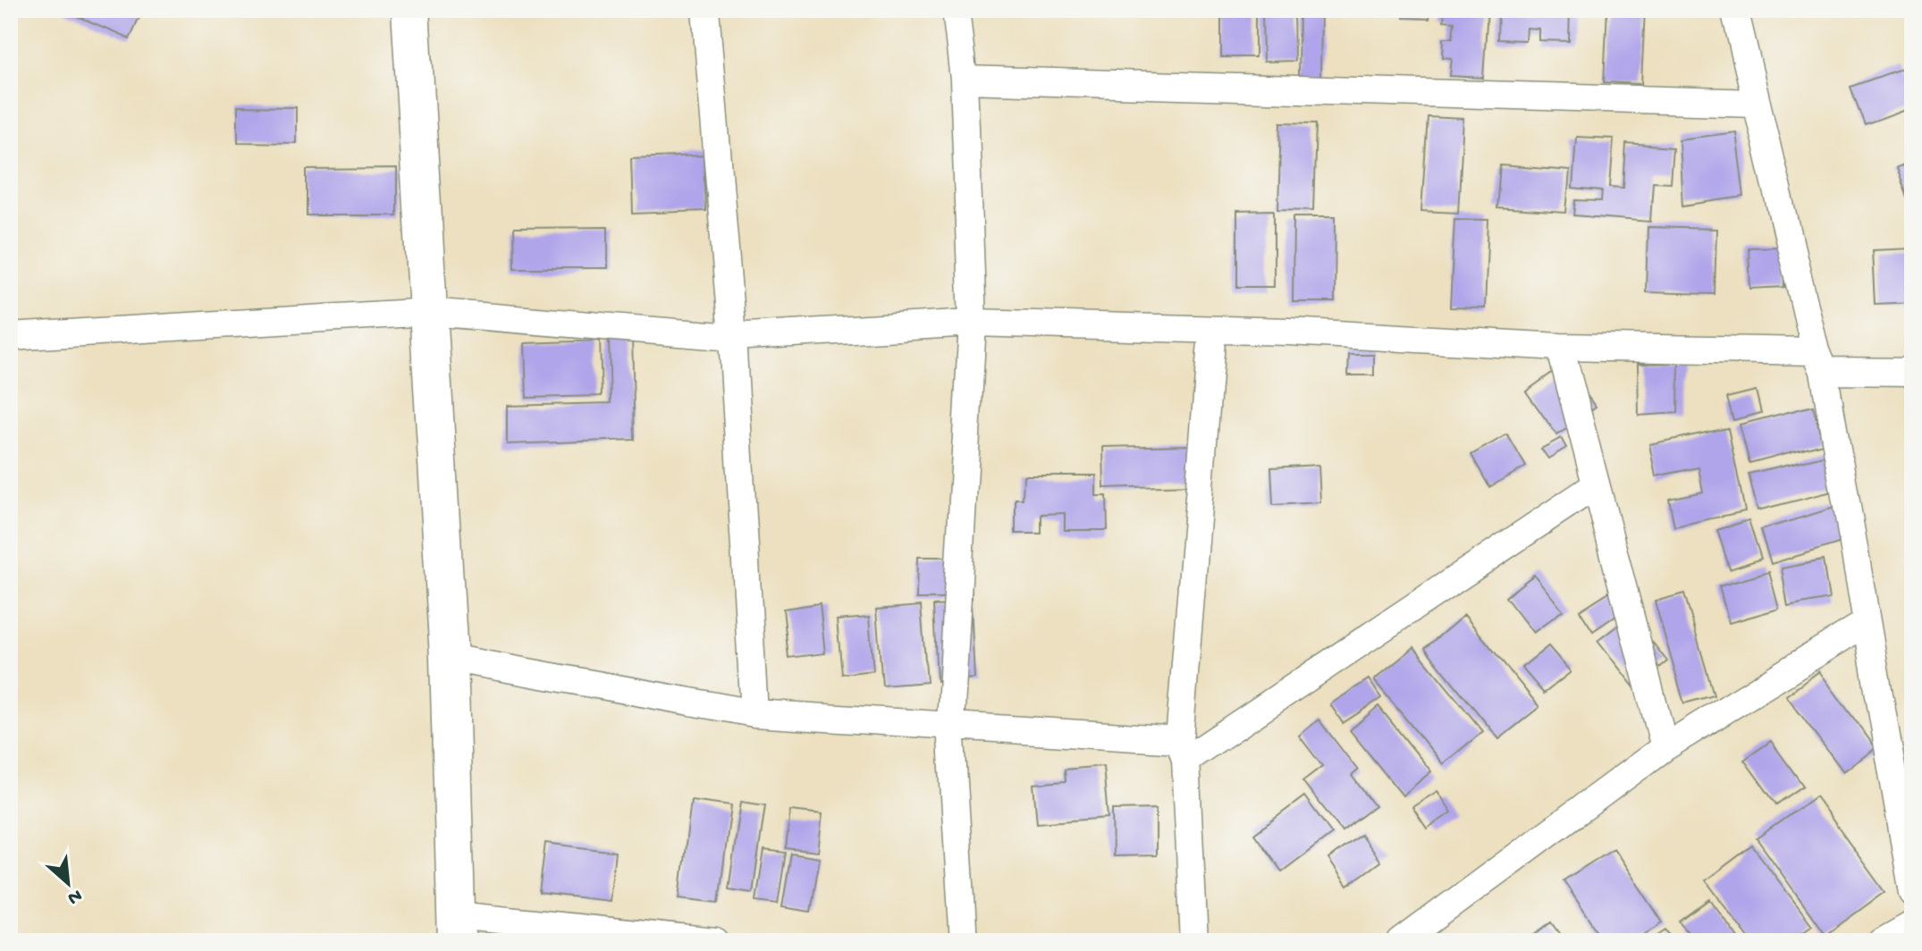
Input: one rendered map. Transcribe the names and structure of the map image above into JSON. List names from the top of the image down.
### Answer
{
  "north": "bottom right"
}
